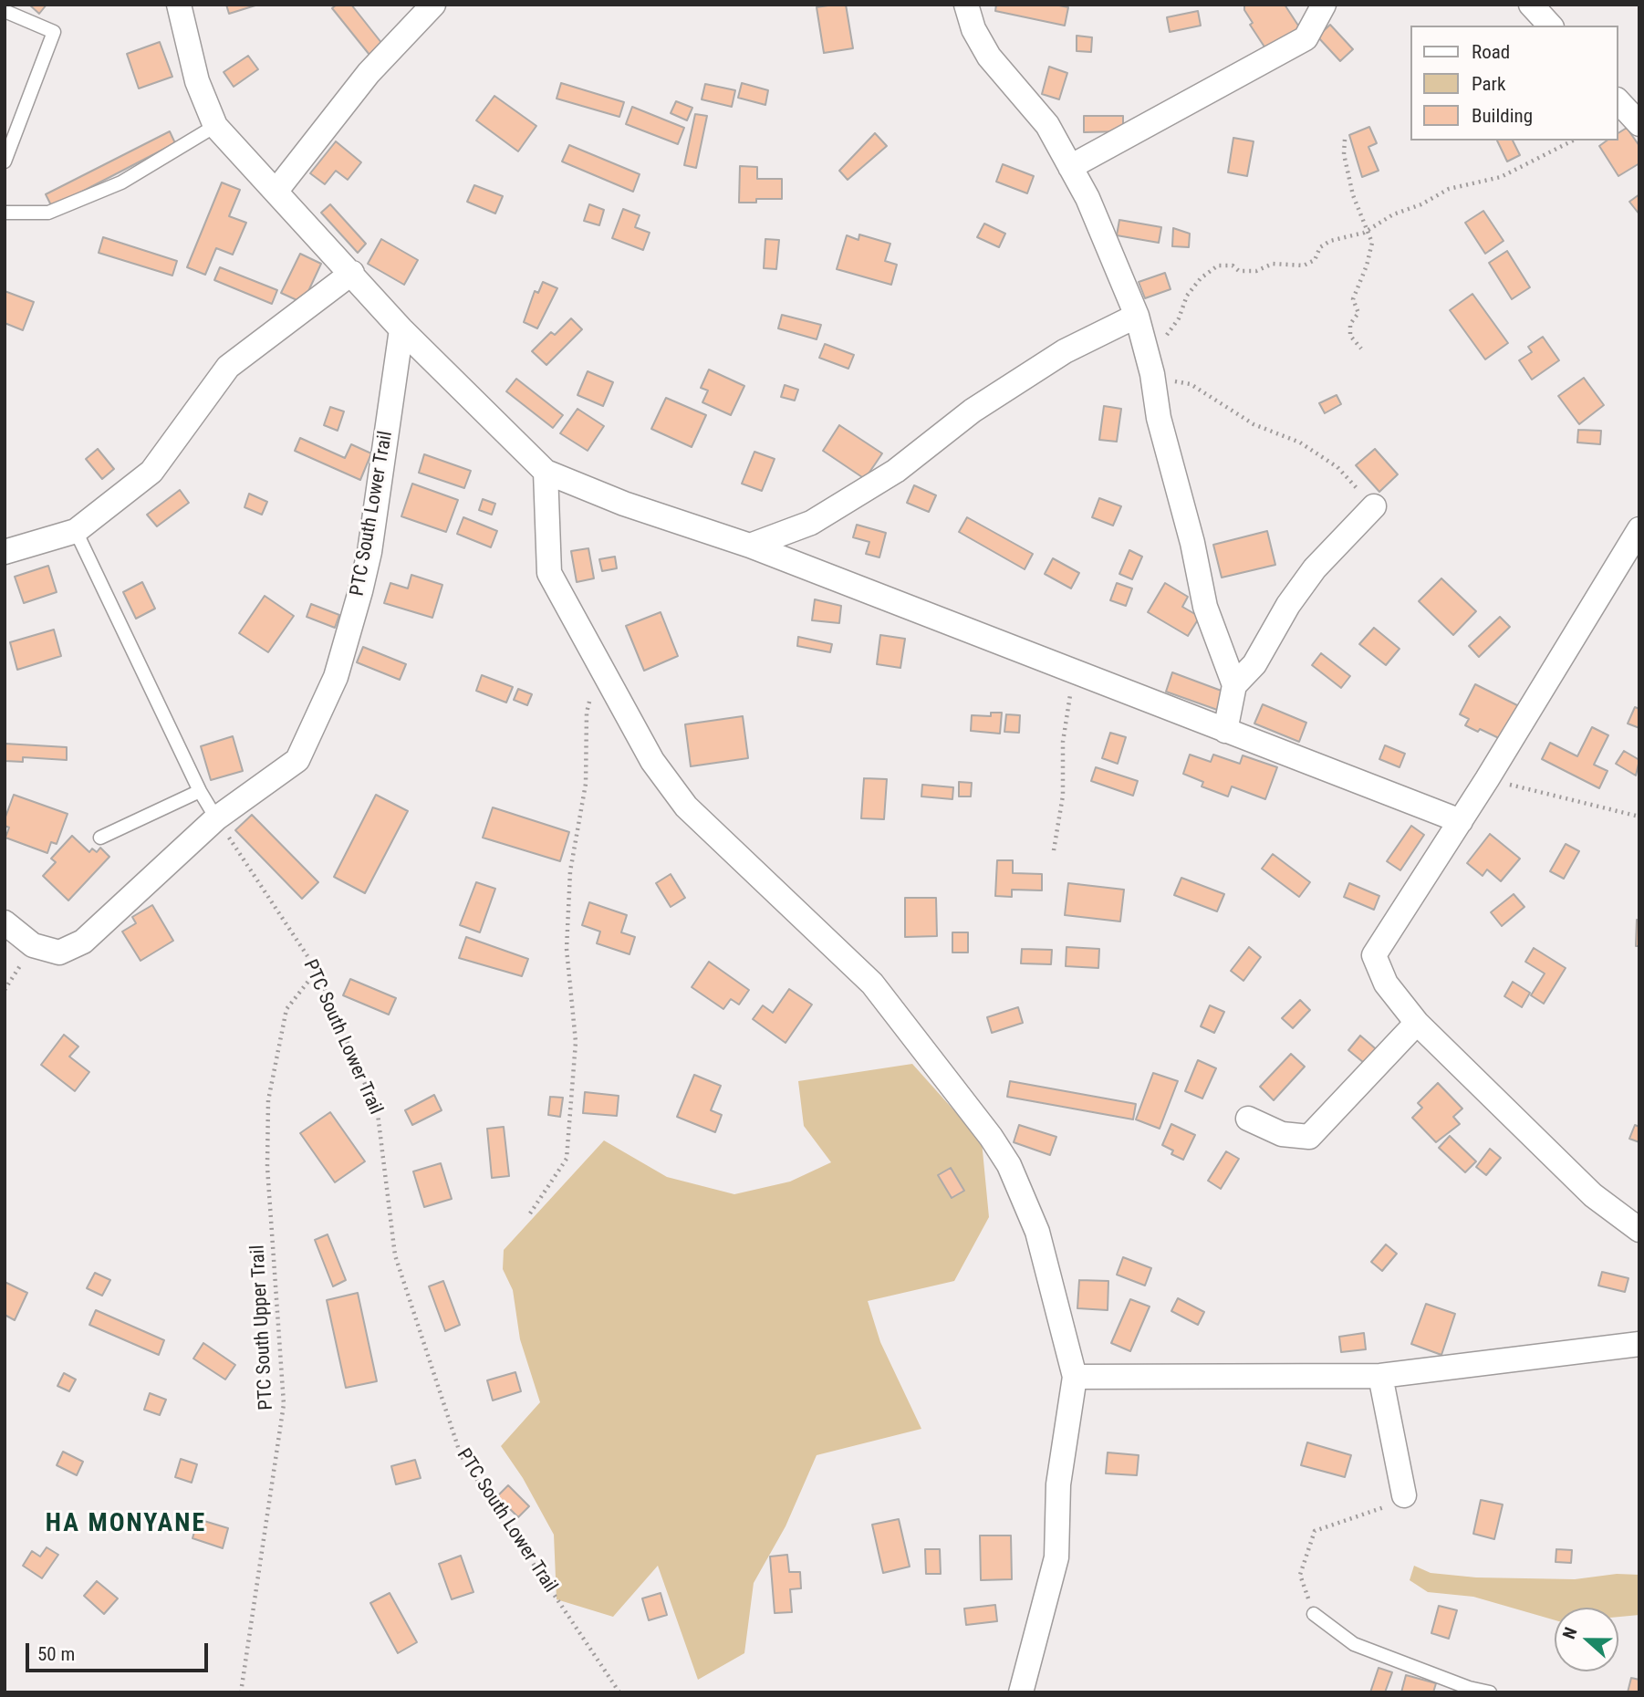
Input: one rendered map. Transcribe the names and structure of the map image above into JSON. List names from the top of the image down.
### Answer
{
  "streets": {
    "street": ["PTC South Lower Trail"],
    "path": ["PTC South Upper Trail"]
  },
  "crossings": [
    ["PTC South Lower Trail", "PTC South Upper Trail"]
  ],
  "districts": ["HA MONYANE"],
  "legend": ["Road", "Park", "Building"],
  "scale_bar": "50 m",
  "north": "left"
}
